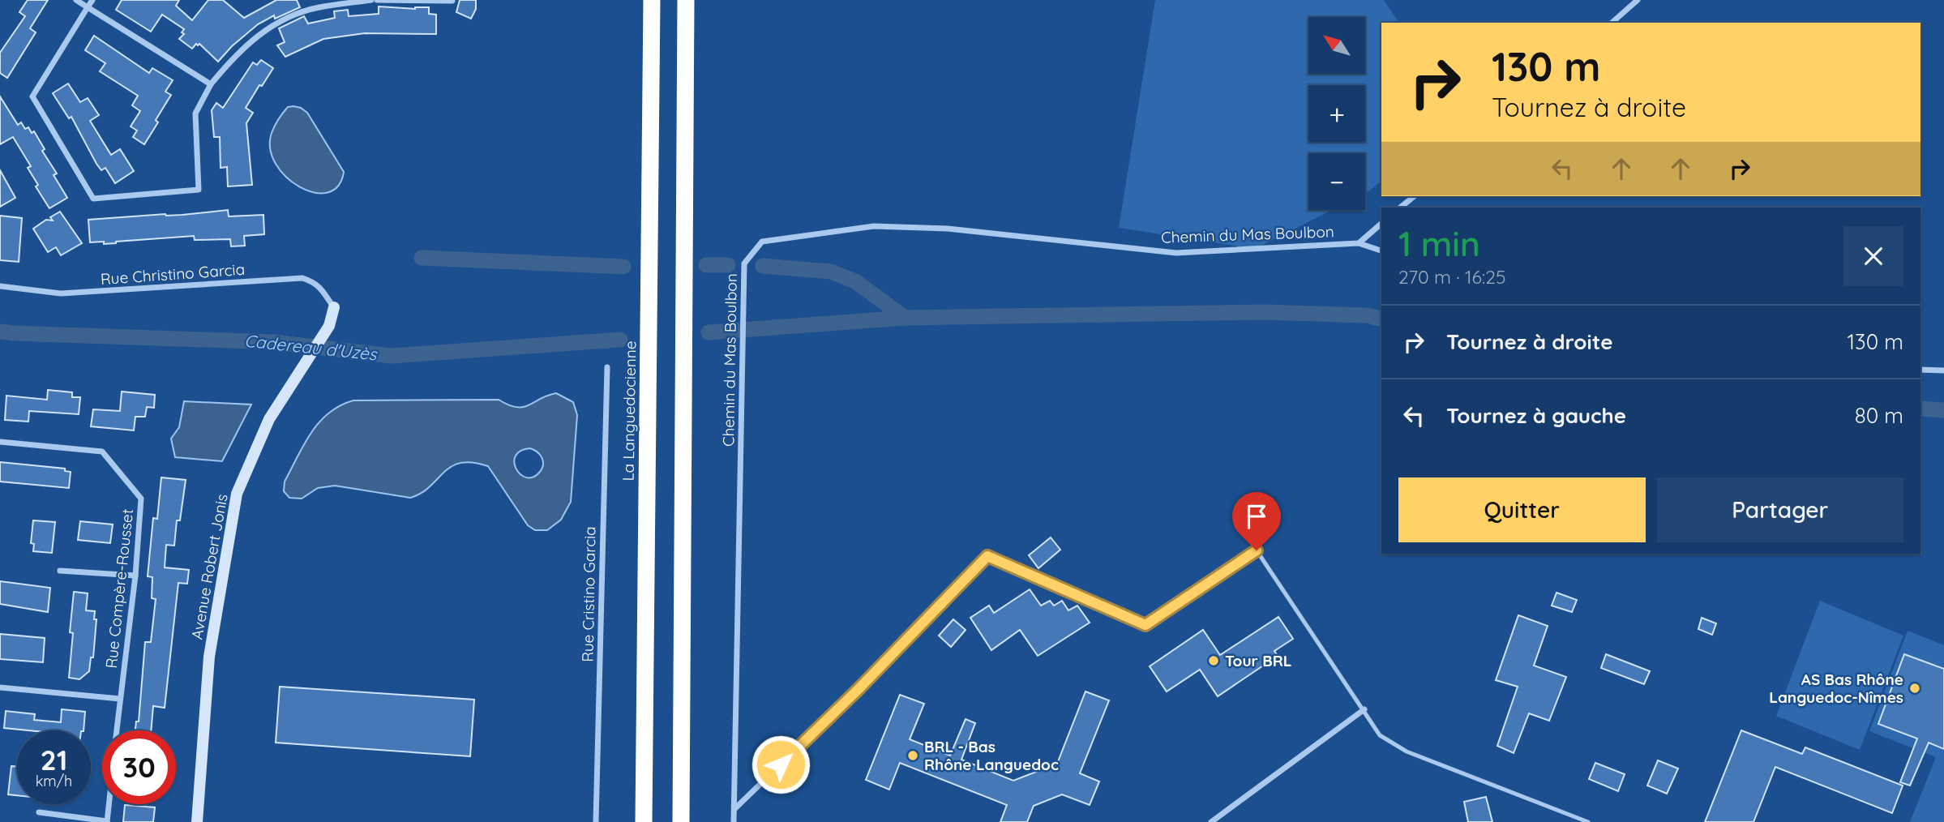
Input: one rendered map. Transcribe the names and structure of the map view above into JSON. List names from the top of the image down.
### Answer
{
  "streets": {
    "highway": ["La Languedocienne"],
    "street": [
      "Chemin du Mas Boulbon",
      "Rue Christino Garcia",
      "Avenue Robert Jonis",
      "Rue Compère-Rousset",
      "Rue Cristino Garcia"
    ]
  },
  "crossings": [
    ["Rue Christino Garcia", "Avenue Robert Jonis"]
  ],
  "water": ["Cadereau d'Uzès"],
  "places": ["Tour BRL", "AS Bas Rhône Languedoc-Nîmes", "BRL - Bas Rhône Languedoc"],
  "north": "top left",
  "page": {
    "map_buttons": ["+", "−"],
    "turn": ["130 m", "Tournez à droite"],
    "heading": ["1 min", "270 m · 16:25"],
    "list": [
      {
        "name": "Tournez à droite",
        "value": "130 m"
      },
      {
        "name": "Tournez à gauche",
        "value": "80 m"
      }
    ],
    "buttons": ["Quitter", "Partager"],
    "speed": "21 km/h",
    "limit": "30"
  }
}
